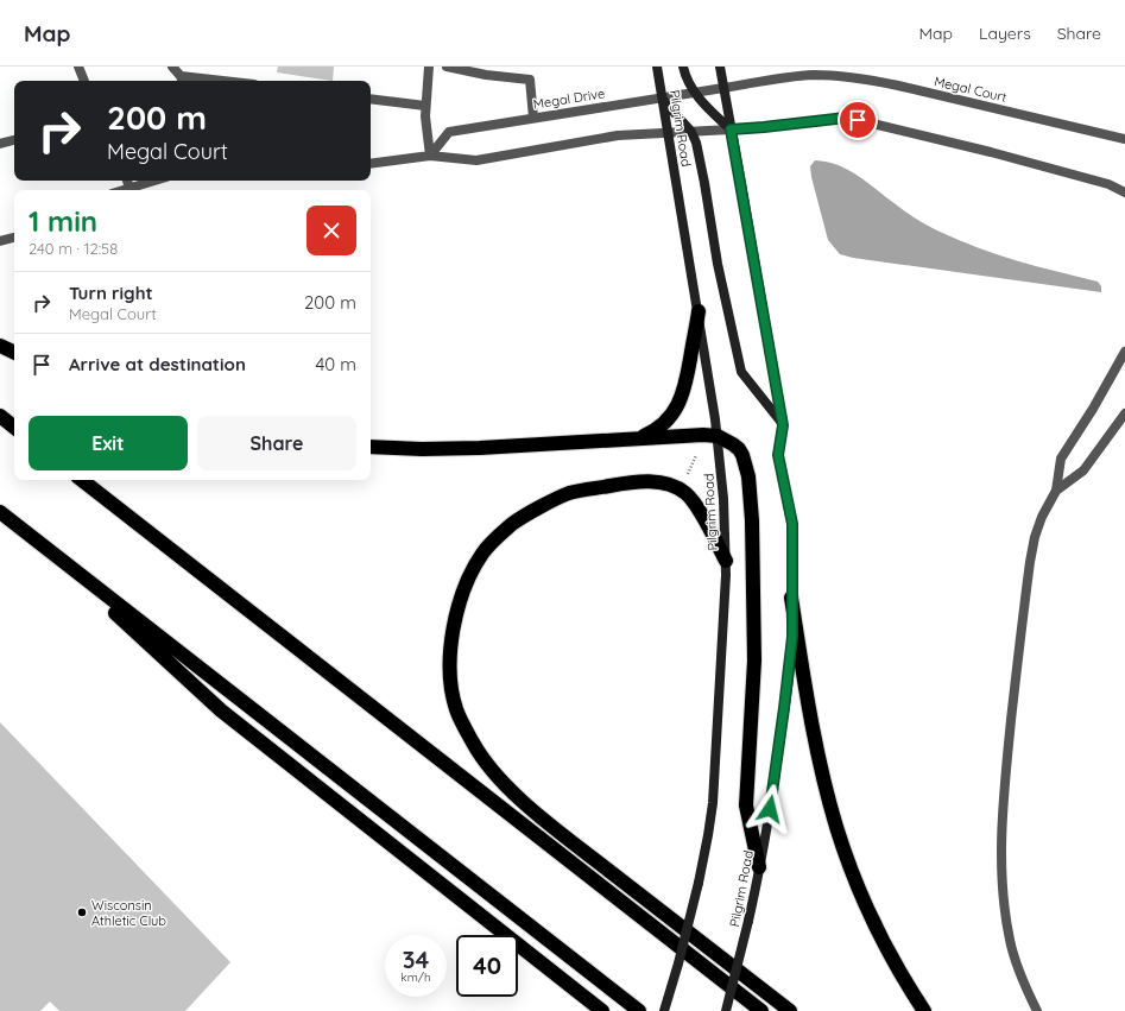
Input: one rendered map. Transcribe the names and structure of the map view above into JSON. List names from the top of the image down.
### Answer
{
  "streets": {
    "street": ["Megal Court", "Megal Drive", "Pilgrim Road"]
  },
  "crossings": [
    ["Megal Court", "Megal Drive"],
    ["Megal Court", "Pilgrim Road"],
    ["Megal Drive", "Pilgrim Road"]
  ],
  "places": ["Wisconsin Athletic Club"],
  "page": {
    "header": "Map",
    "nav": ["Map", "Layers", "Share"],
    "turn": ["200 m", "Megal Court"],
    "heading": ["1 min", "240 m · 12:58"],
    "list": [
      {
        "name": "Turn right",
        "note": "Megal Court",
        "value": "200 m"
      },
      {
        "name": "Arrive at destination",
        "value": "40 m"
      }
    ],
    "buttons": ["Exit", "Share"],
    "speed": "34 km/h",
    "limit": "40"
  }
}
